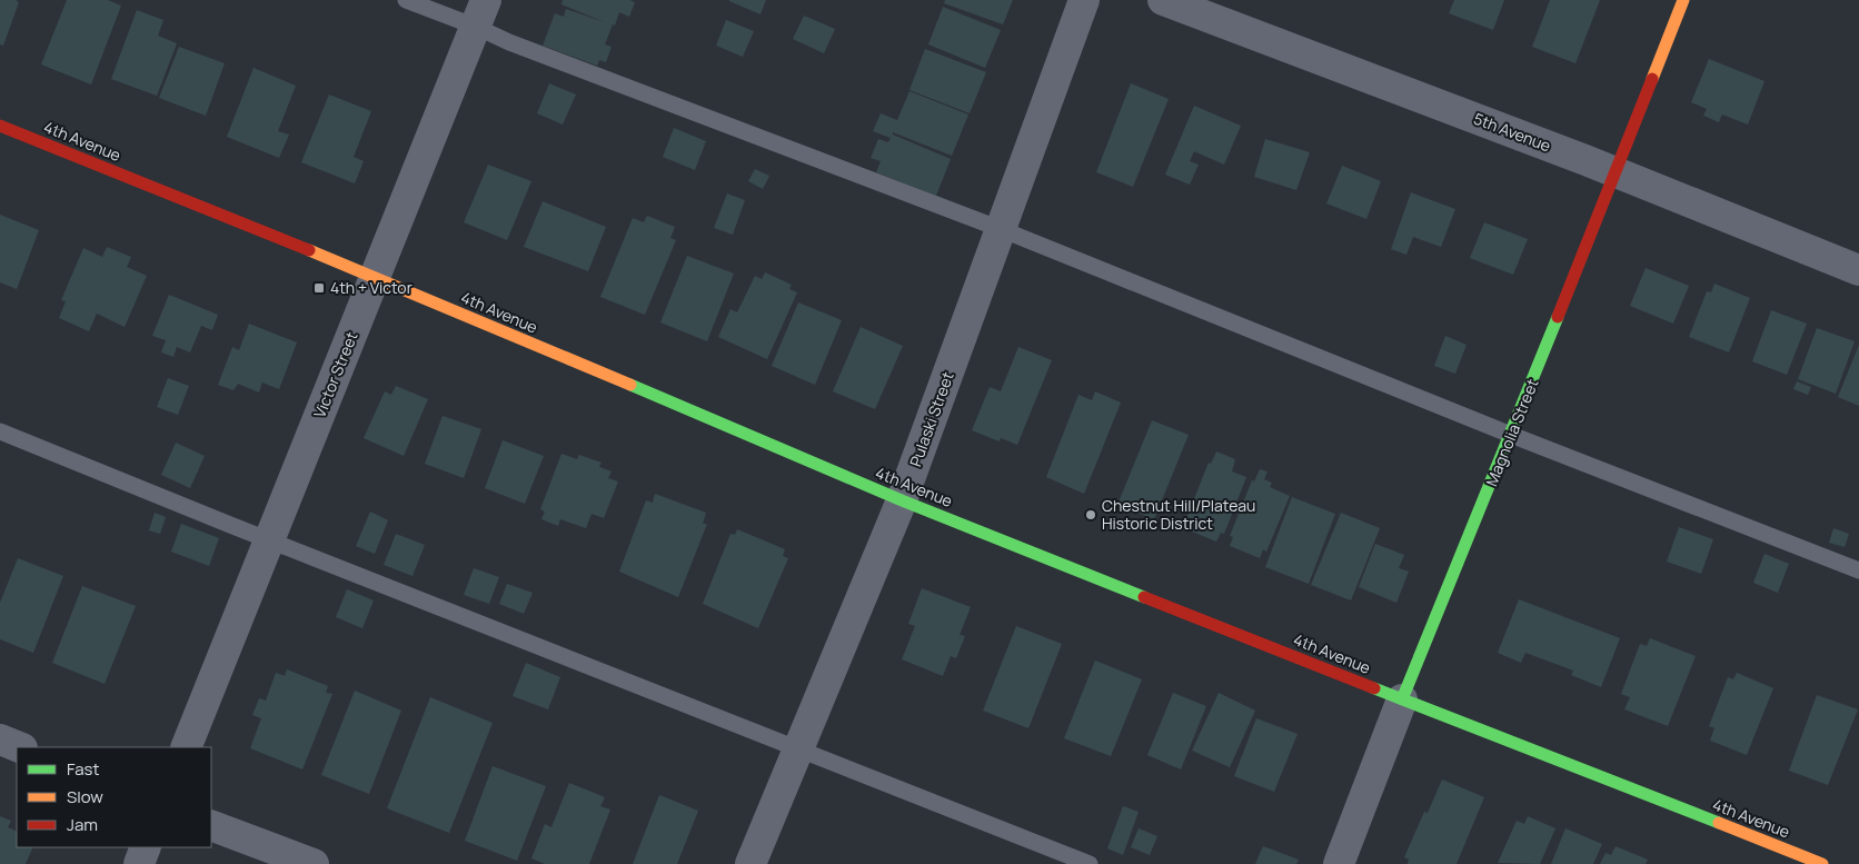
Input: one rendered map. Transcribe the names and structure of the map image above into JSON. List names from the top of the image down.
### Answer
{
  "streets": {
    "main road": ["4th Avenue", "Magnolia Street"],
    "street": ["5th Avenue", "Victor Street", "Pulaski Street"]
  },
  "crossings": [
    ["5th Avenue", "Magnolia Street"],
    ["4th Avenue", "Victor Street"],
    ["4th Avenue", "Pulaski Street"],
    ["4th Avenue", "Magnolia Street"]
  ],
  "places": {
    "transit": ["4th + Victor"],
    "other": ["Chestnut Hill/Plateau Historic District"]
  },
  "legend": ["Fast", "Slow", "Jam"]
}
